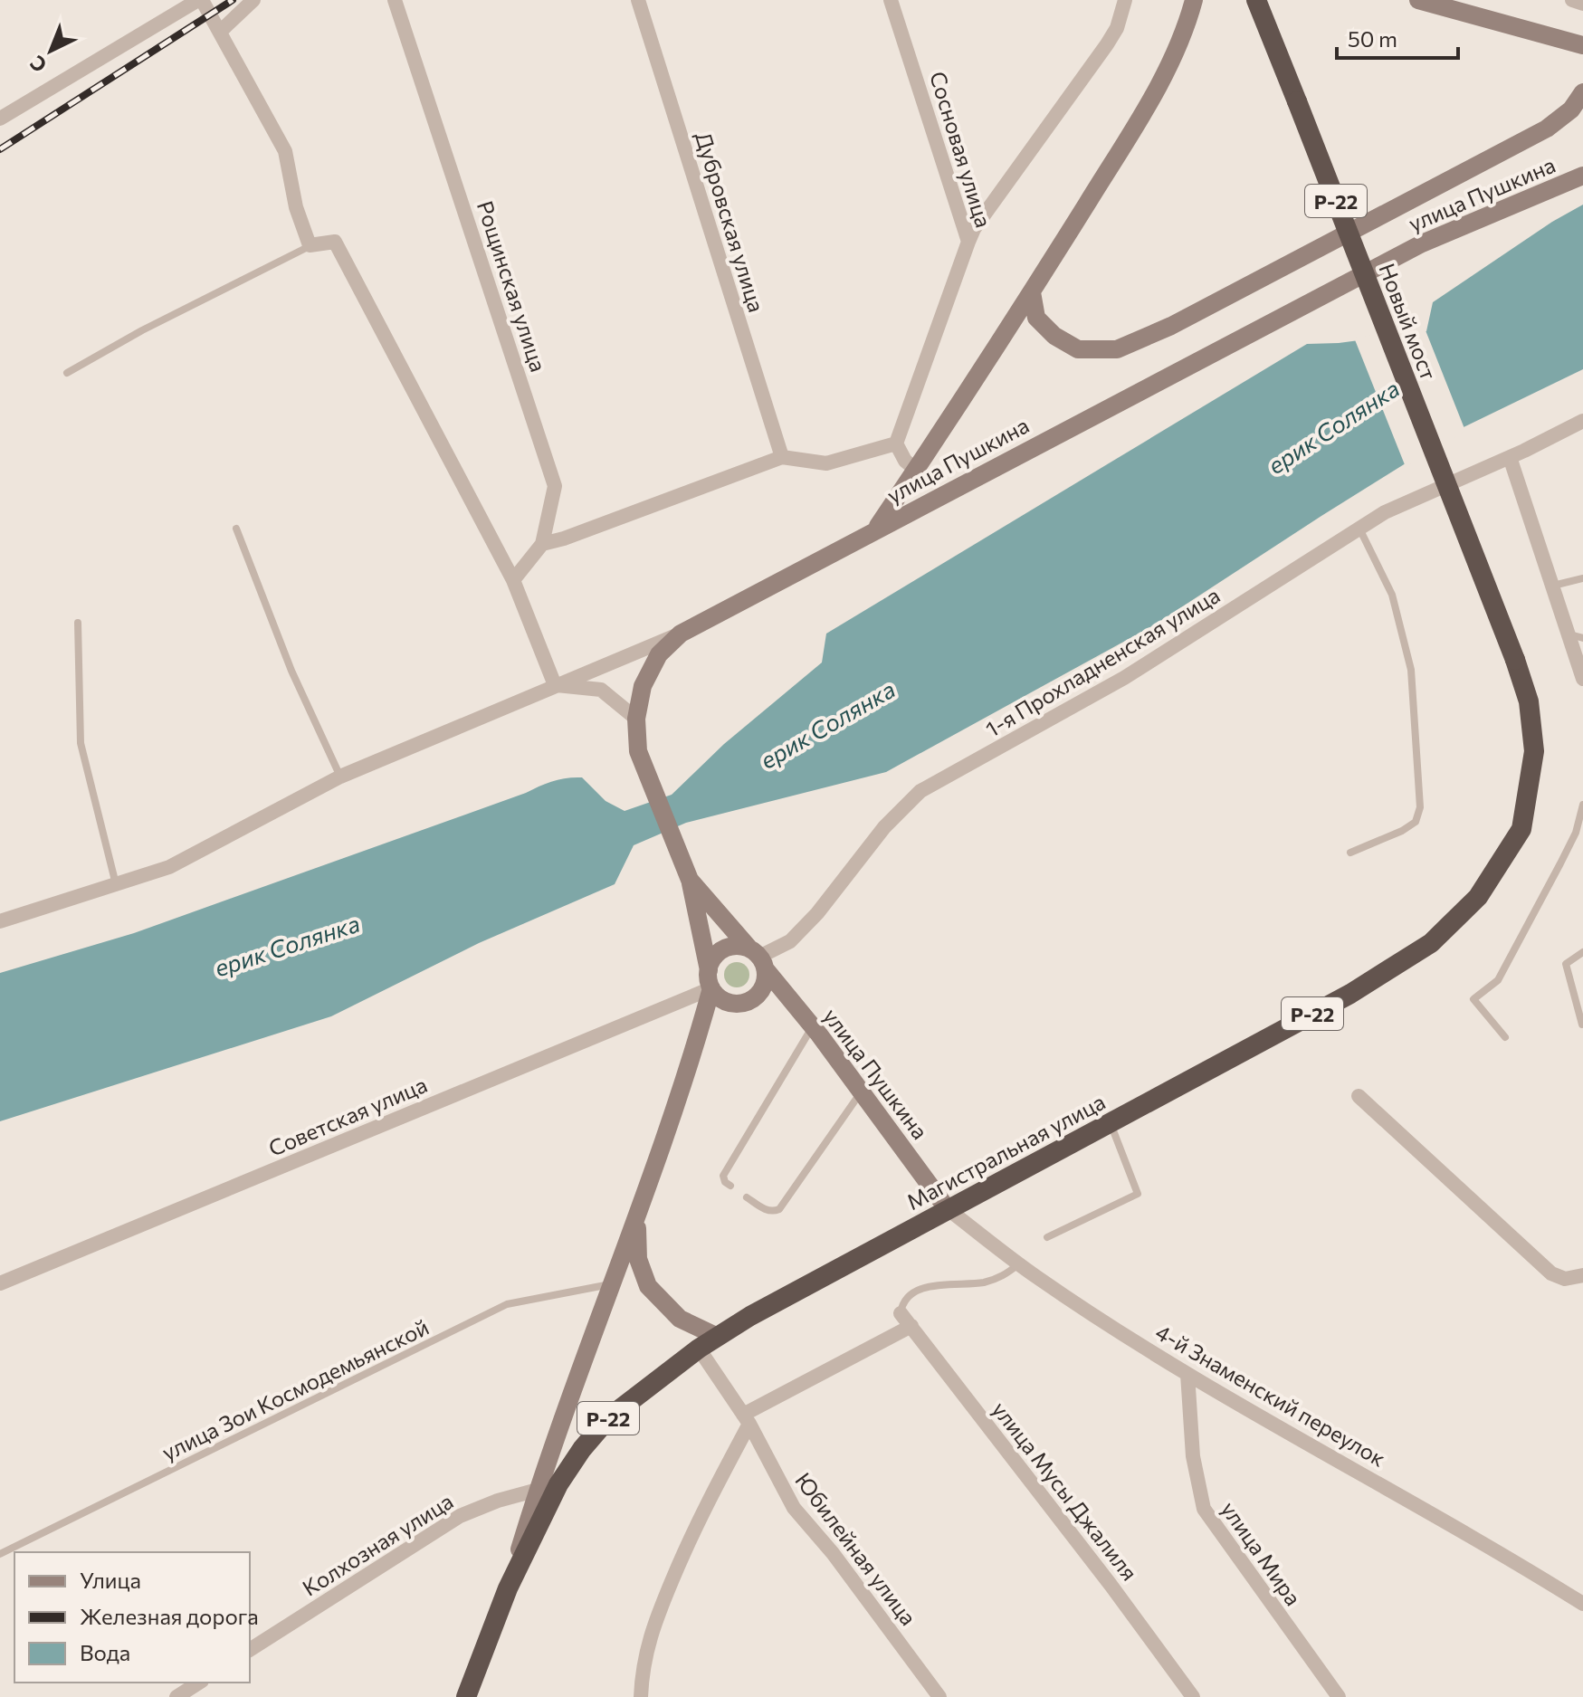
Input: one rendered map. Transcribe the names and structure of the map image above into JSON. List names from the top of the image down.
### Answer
{
  "streets": {
    "highway": ["Р-22", "Новый мост", "Магистральная улица"],
    "main road": ["улица Пушкина"],
    "street": [
      "Сосновая улица",
      "Дубровская улица",
      "Рощинская улица",
      "1-я Прохладненская улица",
      "Советская улица",
      "4-й Знаменский переулок",
      "улица Мусы Джалиля",
      "Колхозная улица",
      "Юбилейная улица",
      "улица Мира"
    ],
    "lane": ["улица Зои Космодемьянской"]
  },
  "crossings": [
    ["улица Пушкина", "1-я Прохладненская улица"],
    ["улица Пушкина", "Советская улица"],
    ["улица Пушкина", "Магистральная улица"],
    ["улица Пушкина", "4-й Знаменский переулок"],
    ["Новый мост", "Магистральная улица"],
    ["1-я Прохладненская улица", "Советская улица"],
    ["Магистральная улица", "4-й Знаменский переулок"],
    ["Магистральная улица", "Юбилейная улица"],
    ["4-й Знаменский переулок", "улица Мира"]
  ],
  "water": ["ерик Солянка"],
  "legend": ["Улица", "Железная дорога", "Вода"],
  "scale_bar": "50 m",
  "north": "bottom left"
}
